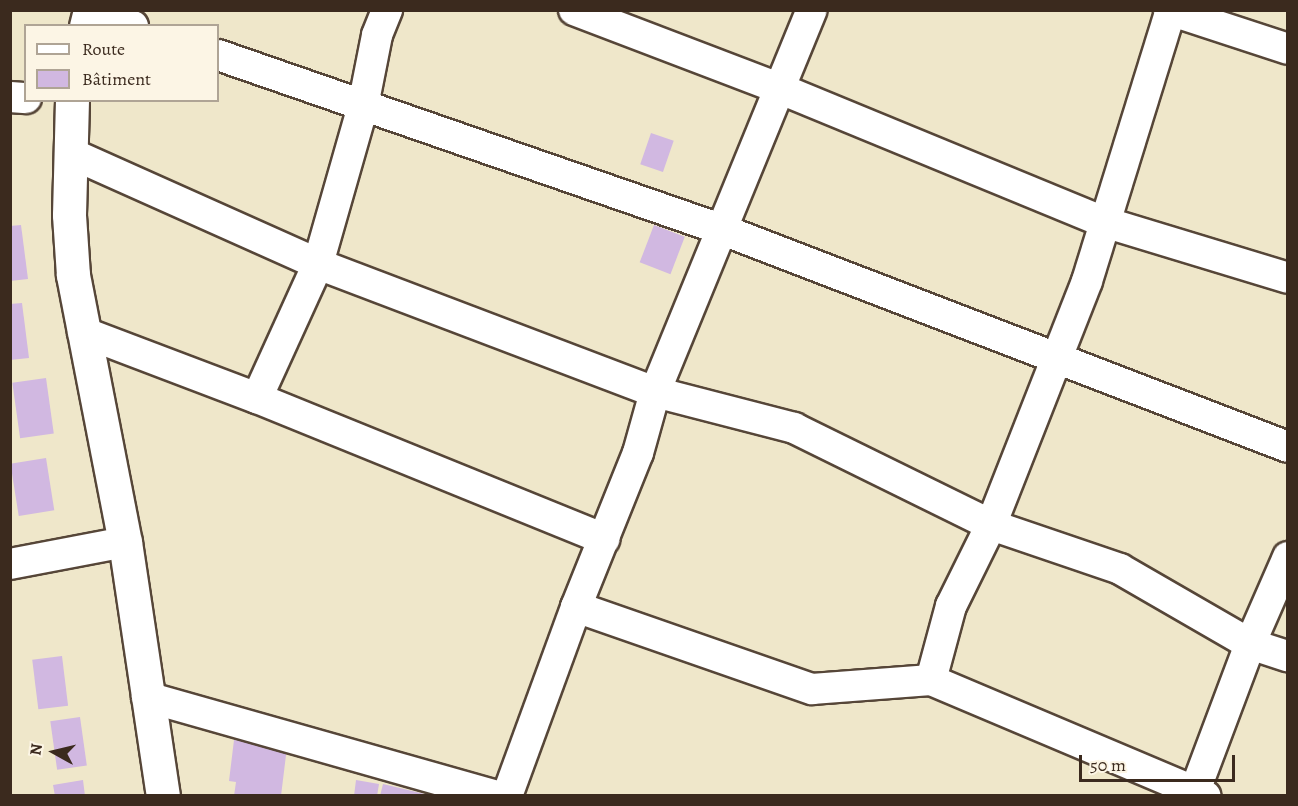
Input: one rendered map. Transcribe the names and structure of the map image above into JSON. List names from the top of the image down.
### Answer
{
  "legend": ["Route", "Bâtiment"],
  "scale_bar": "50 m",
  "north": "left"
}
